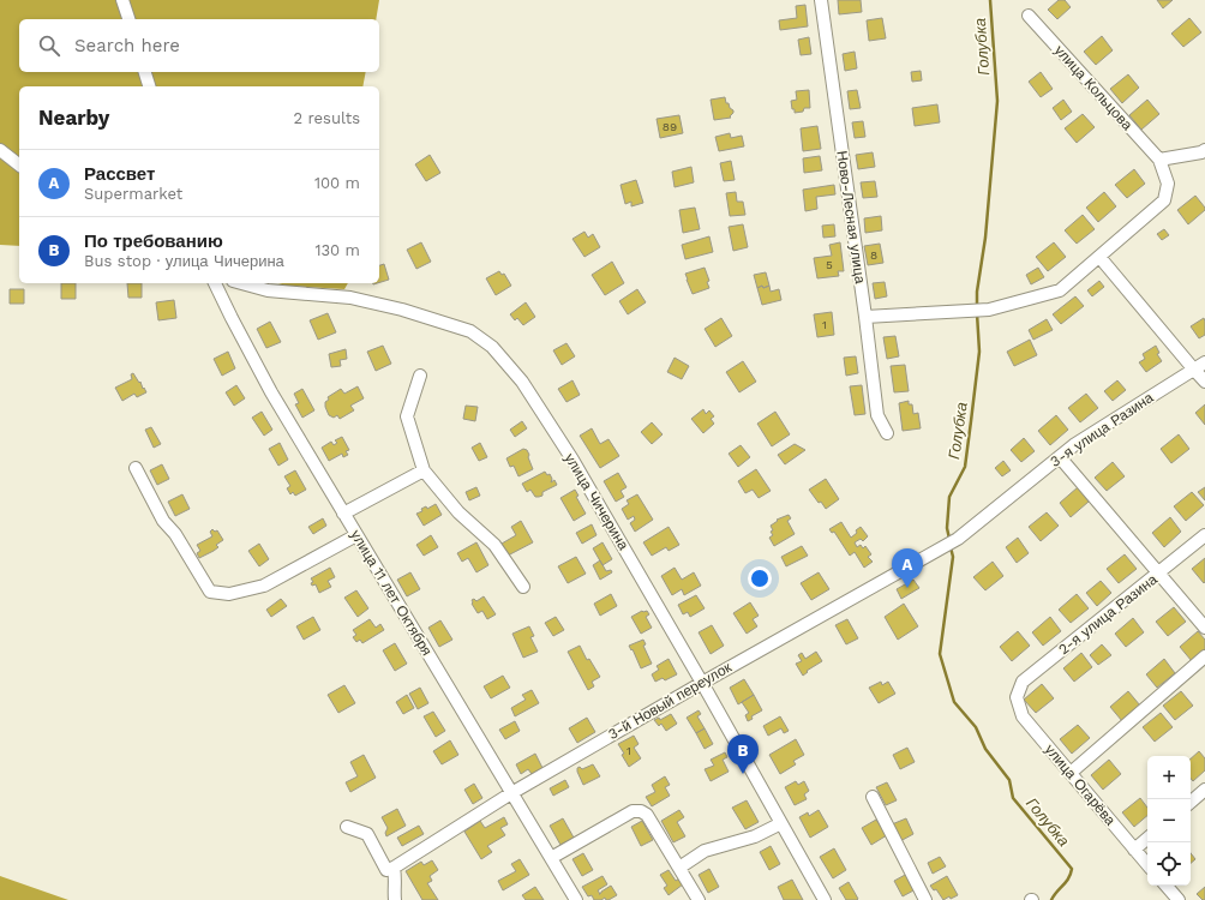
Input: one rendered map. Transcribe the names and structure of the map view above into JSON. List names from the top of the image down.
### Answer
{
  "streets": {
    "street": [
      "улица Кольцова",
      "Ново-Лесная улица",
      "3-я улица Разина",
      "улица Чичерина",
      "улица 11 лет Октября",
      "2-я улица Разина",
      "3-й Новый переулок",
      "улица Огарёва"
    ]
  },
  "crossings": [
    ["3-я улица Разина", "3-й Новый переулок"],
    ["улица Чичерина", "3-й Новый переулок"],
    ["улица 11 лет Октября", "3-й Новый переулок"],
    ["2-я улица Разина", "улица Огарёва"]
  ],
  "water": ["Голубка"],
  "house_numbers": [
    "89",
    "8",
    "5",
    "1",
    "1"
  ],
  "page": {
    "search": "Search here",
    "heading": ["Nearby", "2 results"],
    "list": [
      {
        "mark": "A",
        "name": "Рассвет",
        "note": "Supermarket",
        "value": "100 m"
      },
      {
        "mark": "B",
        "name": "По требованию",
        "note": "Bus stop · улица Чичерина",
        "value": "130 m"
      }
    ],
    "pins": ["A", "B"],
    "map_buttons": ["+", "−"]
  }
}
